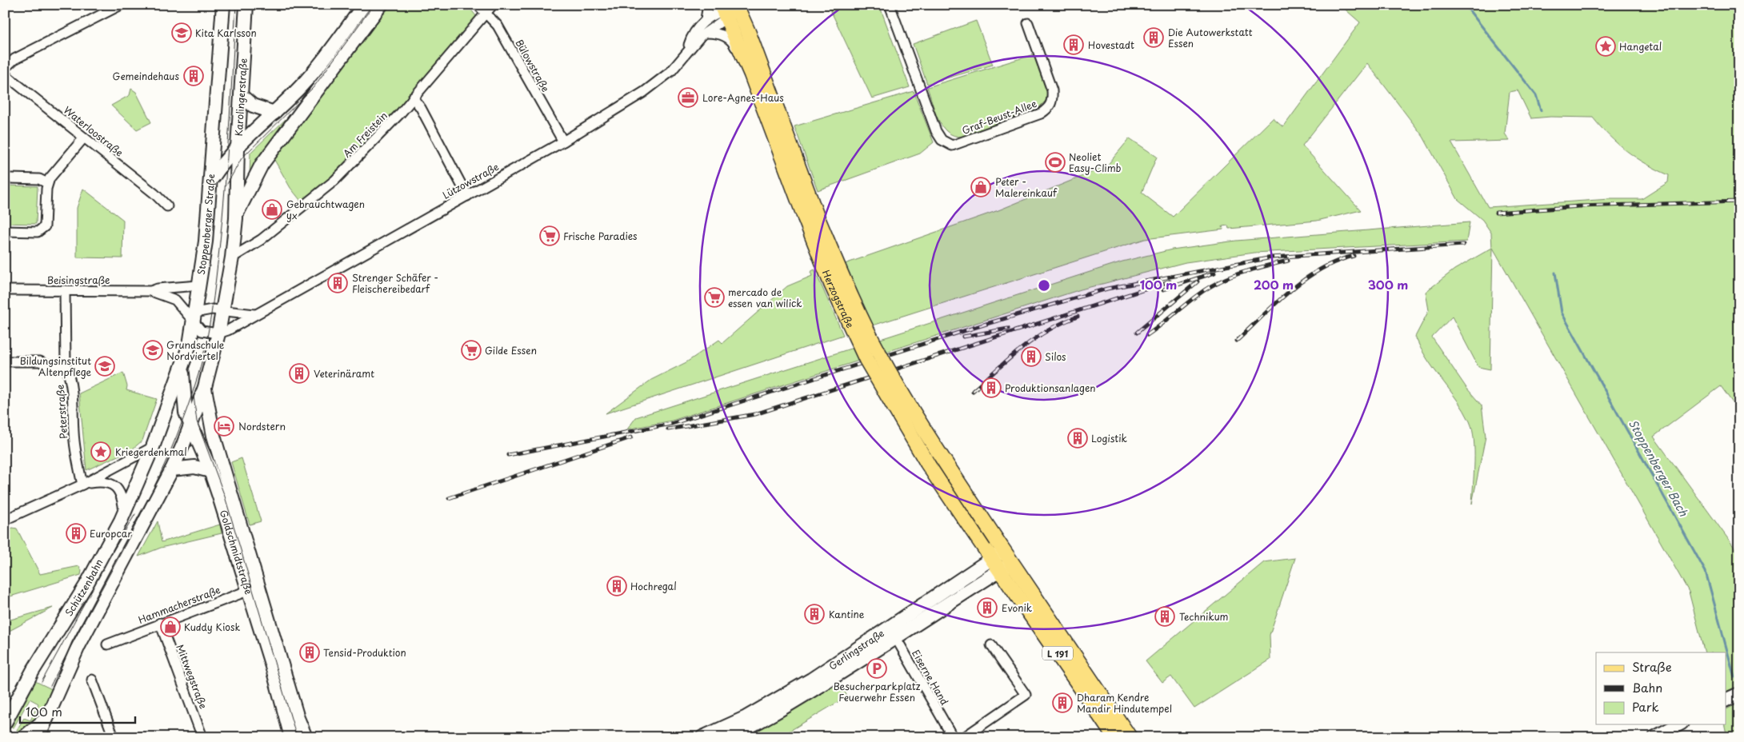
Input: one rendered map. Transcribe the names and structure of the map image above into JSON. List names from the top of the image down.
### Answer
{
  "streets": {
    "main road": [
      "Karolingerstraße",
      "Stoppenberger Straße",
      "Herzogstraße",
      "Goldschmidtstraße",
      "Schützenbahn",
      "Gerlingstraße",
      "L 191"
    ],
    "street": [
      "Bülowstraße",
      "Graf-Beust-Allee",
      "Waterloostraße",
      "Am Freistein",
      "Lützowstraße",
      "Beisingstraße",
      "Peterstraße",
      "Hammacherstraße",
      "Mittwegstraße",
      "Eiserne Hand"
    ]
  },
  "crossings": [
    ["Bülowstraße", "Am Freistein"],
    ["Bülowstraße", "Lützowstraße"],
    ["Karolingerstraße", "Stoppenberger Straße"],
    ["Lützowstraße", "Herzogstraße"],
    ["Stoppenberger Straße", "Beisingstraße"],
    ["Stoppenberger Straße", "Goldschmidtstraße"],
    ["Stoppenberger Straße", "Schützenbahn"],
    ["Beisingstraße", "Peterstraße"],
    ["Herzogstraße", "Gerlingstraße"],
    ["Herzogstraße", "L 191"],
    ["Goldschmidtstraße", "Hammacherstraße"],
    ["Hammacherstraße", "Mittwegstraße"],
    ["Gerlingstraße", "L 191"],
    ["Gerlingstraße", "Eiserne Hand"]
  ],
  "water": ["Stoppenberger Bach"],
  "places": {
    "school or university": ["Kita Karlsson", "Grundschule Nordviertel", "Bildungsinstitut Altenpflege"],
    "building": [
      "Die Autowerkstatt Essen",
      "Hovestadt",
      "Gemeindehaus",
      "Strenger Schäfer - Fleischereibedarf",
      "Silos",
      "Veterinäramt",
      "Produktionsanlagen",
      "Logistik",
      "Europcar",
      "Hochregal",
      "Evonik",
      "Kantine",
      "Technikum",
      "Tensid-Produktion",
      "Dharam Kendre Mandir Hindutempel"
    ],
    "place": ["Hangetal", "Kriegerdenkmal"],
    "office": ["Lore-Agnes-Haus"],
    "sports": ["Neoliet Easy-Climb"],
    "shop": ["Peter - Malereinkauf", "Gebrauchtwagen yx", "Kuddy Kiosk"],
    "supermarket": ["Frische Paradies", "mercado de essen van wilick", "Gilde Essen"],
    "hotel": ["Nordstern"],
    "parking": ["Besucherparkplatz Feuerwehr Essen"]
  },
  "legend": ["Straße", "Bahn", "Park"],
  "scale_bar": "100 m",
  "rings": ["100 m", "200 m", "300 m"]
}
